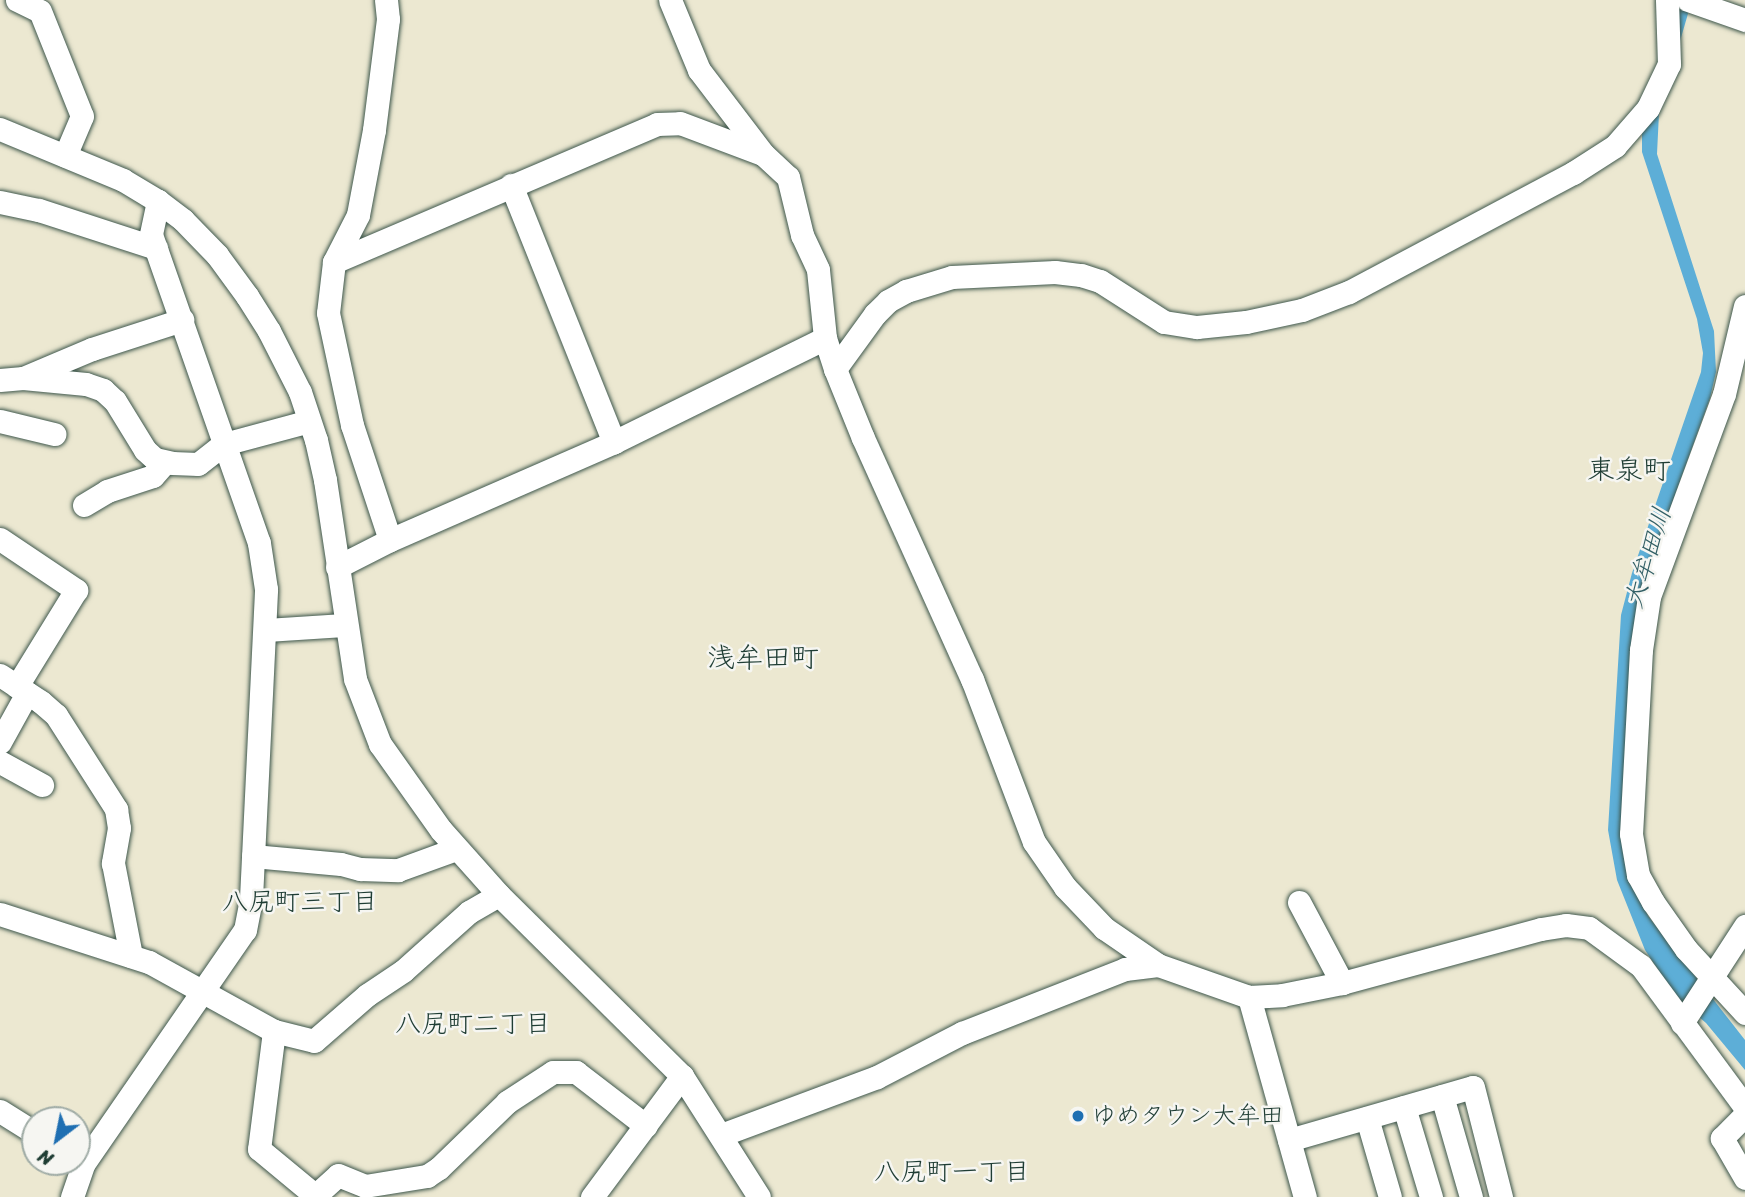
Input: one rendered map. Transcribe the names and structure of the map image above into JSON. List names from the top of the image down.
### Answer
{
  "districts": [
    "東泉町",
    "浅牟田町",
    "八尻町三丁目",
    "八尻町二丁目",
    "八尻町一丁目"
  ],
  "water": ["大牟田川"],
  "places": ["ゆめタウン大牟田"],
  "north": "bottom left"
}
